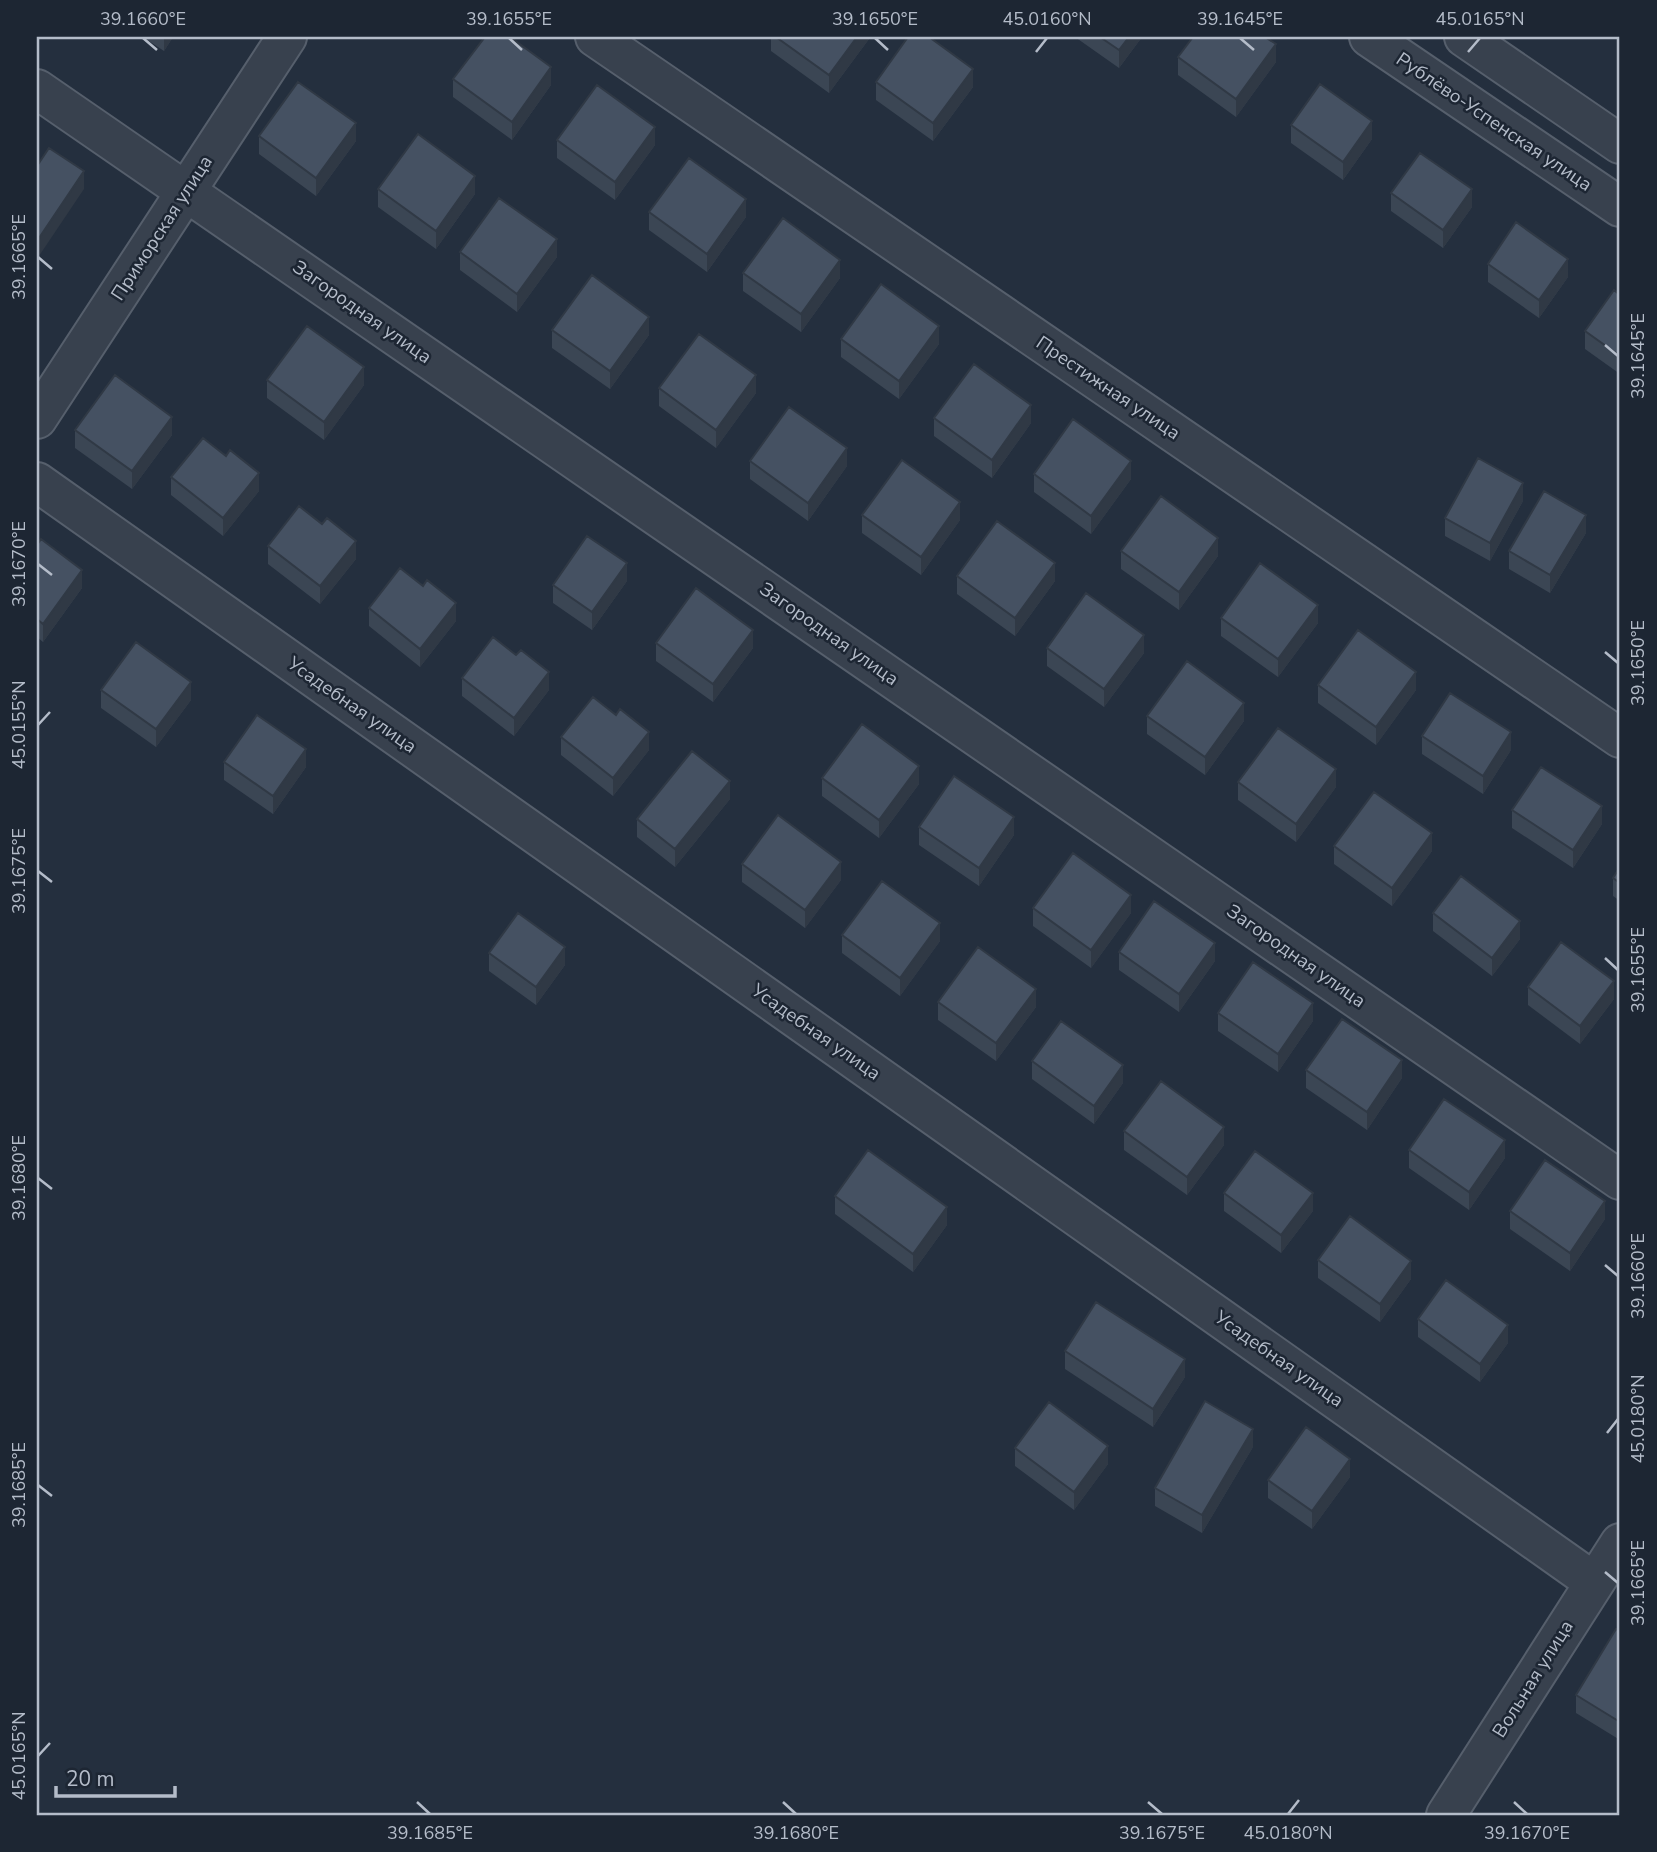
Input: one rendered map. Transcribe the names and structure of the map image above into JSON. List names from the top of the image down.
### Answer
{
  "streets": {
    "street": [
      "Рублёво-Успенская улица",
      "Приморская улица",
      "Загородная улица",
      "Престижная улица",
      "Усадебная улица",
      "Вольная улица"
    ]
  },
  "crossings": [
    ["Приморская улица", "Загородная улица"],
    ["Усадебная улица", "Вольная улица"]
  ],
  "scale_bar": "20 m",
  "coordinates": [
    "39.1660°E",
    "39.1655°E",
    "39.1650°E",
    "45.0160°N",
    "39.1645°E",
    "45.0165°N",
    "39.1665°E",
    "39.1670°E",
    "45.0155°N",
    "39.1675°E",
    "39.1680°E",
    "45.0180°N",
    "39.1685°E"
  ]
}
